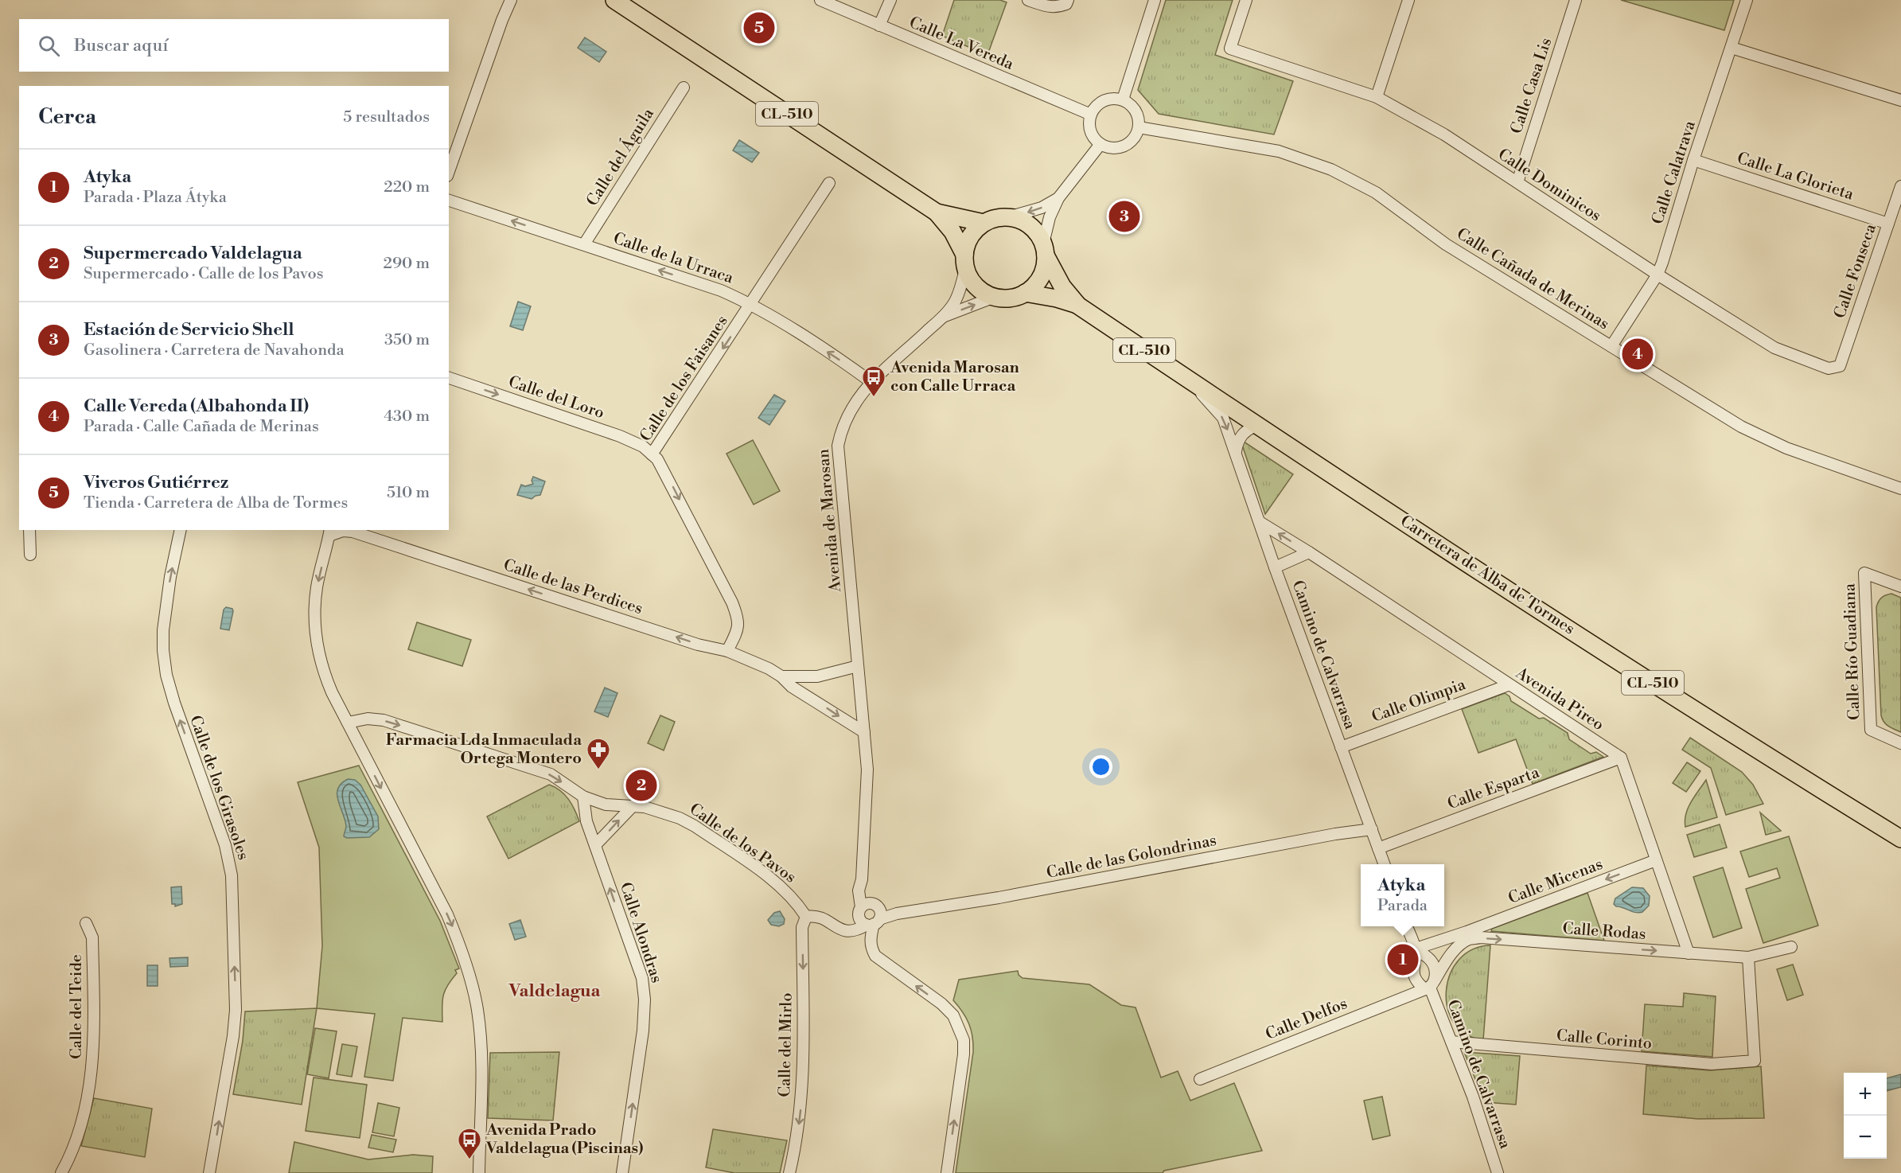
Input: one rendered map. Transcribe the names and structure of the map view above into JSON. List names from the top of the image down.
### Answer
{
  "streets": {
    "main road": ["CL-510", "Carretera de Alba de Tormes"],
    "street": [
      "Calle La Vereda",
      "Calle Casa Lis",
      "Calle del Águila",
      "Calle Calatrava",
      "Calle La Glorieta",
      "Calle Dominicos",
      "Calle de la Urraca",
      "Calle Fonseca",
      "Calle Cañada de Merinas",
      "Calle de los Faisanes",
      "Calle del Loro",
      "Avenida de Marosan",
      "Calle de las Perdices",
      "Calle Río Guadiana",
      "Camino de Calvarrasa",
      "Avenida Pireo",
      "Calle Olimpia",
      "Calle de los Girasoles",
      "Calle Esparta",
      "Calle de los Pavos",
      "Calle de las Golondrinas",
      "Calle Micenas",
      "Calle Rodas",
      "Calle Alondras",
      "Calle del Teide",
      "Calle Delfos",
      "Calle Corinto",
      "Calle del Mirlo"
    ]
  },
  "crossings": [
    ["Calle La Vereda", "Calle Cañada de Merinas"],
    ["Calle Casa Lis", "Calle Dominicos"],
    ["CL-510", "Avenida de Marosan"],
    ["CL-510", "Carretera de Alba de Tormes"],
    ["Calle del Águila", "Calle de la Urraca"],
    ["Calle Calatrava", "Calle La Glorieta"],
    ["Calle Calatrava", "Calle Dominicos"],
    ["Calle Calatrava", "Calle Cañada de Merinas"],
    ["Calle La Glorieta", "Calle Fonseca"],
    ["Calle Dominicos", "Calle Fonseca"],
    ["Calle de la Urraca", "Calle de los Faisanes"],
    ["Calle de la Urraca", "Avenida de Marosan"],
    ["Calle de los Faisanes", "Calle del Loro"],
    ["Calle de los Faisanes", "Calle de las Perdices"],
    ["Avenida de Marosan", "Carretera de Alba de Tormes"],
    ["Avenida de Marosan", "Calle de las Perdices"],
    ["Avenida de Marosan", "Calle de las Golondrinas"],
    ["Carretera de Alba de Tormes", "Camino de Calvarrasa"],
    ["Camino de Calvarrasa", "Avenida Pireo"],
    ["Camino de Calvarrasa", "Calle Olimpia"],
    ["Camino de Calvarrasa", "Calle Esparta"],
    ["Camino de Calvarrasa", "Calle de las Golondrinas"],
    ["Camino de Calvarrasa", "Calle Delfos"],
    ["Camino de Calvarrasa", "Calle Corinto"],
    ["Avenida Pireo", "Calle Olimpia"],
    ["Avenida Pireo", "Calle Esparta"],
    ["Calle de los Pavos", "Calle Alondras"],
    ["Calle de los Pavos", "Calle del Mirlo"],
    ["Calle Micenas", "Calle Rodas"],
    ["Calle Rodas", "Calle Corinto"]
  ],
  "one_way": [
    "Calle de la Urraca",
    "Calle de los Faisanes",
    "Calle del Loro",
    "Calle de los Girasoles",
    "Calle de los Pavos",
    "Calle Micenas",
    "Calle Rodas",
    "Calle Alondras",
    "Calle del Mirlo"
  ],
  "districts": ["Valdelagua"],
  "places": {
    "bus stop": ["Avenida Marosan con Calle Urraca", "Avenida Prado Valdelagua (Piscinas)"],
    "pharmacy": ["Farmacia Lda Inmaculada Ortega Montero"]
  },
  "page": {
    "pins": [
      "5",
      "3",
      "4",
      "2",
      "1"
    ],
    "search": "Buscar aquí",
    "heading": ["Cerca", "5 resultados"],
    "list": [
      {
        "mark": "1",
        "name": "Atyka",
        "note": "Parada · Plaza Átyka",
        "value": "220 m"
      },
      {
        "mark": "2",
        "name": "Supermercado Valdelagua",
        "note": "Supermercado · Calle de los Pavos",
        "value": "290 m"
      },
      {
        "mark": "3",
        "name": "Estación de Servicio Shell",
        "note": "Gasolinera · Carretera de Navahonda",
        "value": "350 m"
      },
      {
        "mark": "4",
        "name": "Calle Vereda (Albahonda II)",
        "note": "Parada · Calle Cañada de Merinas",
        "value": "430 m"
      },
      {
        "mark": "5",
        "name": "Viveros Gutiérrez",
        "note": "Tienda · Carretera de Alba de Tormes",
        "value": "510 m"
      }
    ],
    "popup": ["Atyka", "Parada"],
    "map_buttons": ["+", "−"]
  }
}
